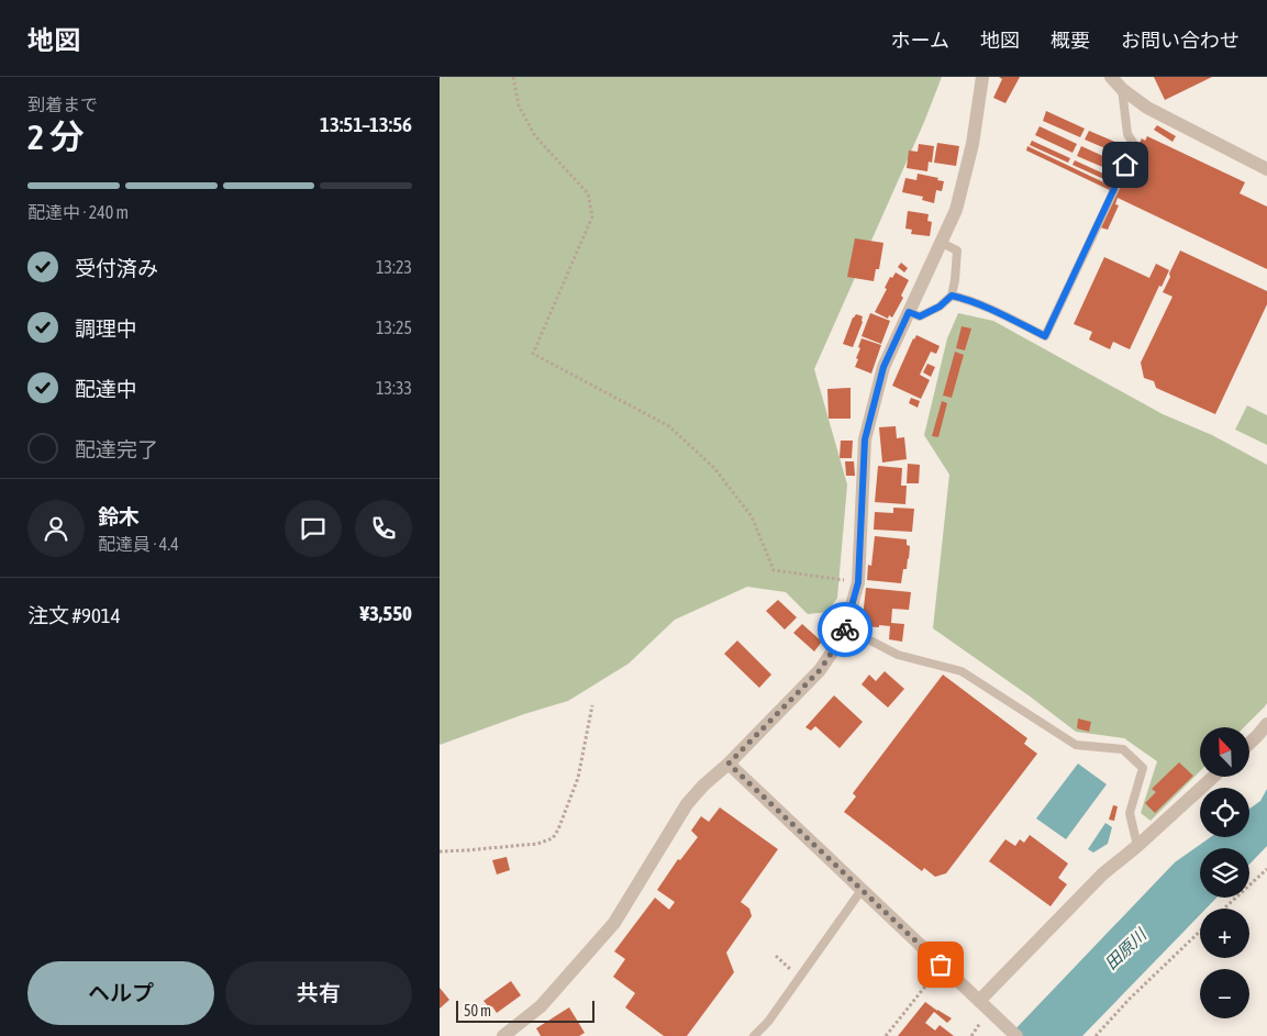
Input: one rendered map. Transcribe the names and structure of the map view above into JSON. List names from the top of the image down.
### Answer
{
  "water": ["田原川"],
  "scale_bar": "50 m",
  "north": "top left",
  "page": {
    "header": "地図",
    "nav": [
      "ホーム",
      "地図",
      "概要",
      "お問い合わせ"
    ],
    "heading": ["2 分", "到着まで", "13:51–13:56"],
    "panel": [
      "鈴木",
      "配達員 · 4.4",
      "注文 #9014",
      "¥3,550"
    ],
    "bar": "配達中 · 240 m",
    "list": [
      ["受付済み", "13:23"],
      ["調理中", "13:25"],
      ["配達中", "13:33"],
      "配達完了"
    ],
    "map_buttons": ["+", "−"],
    "buttons": ["ヘルプ", "共有"],
    "scale": "50 m"
  }
}
